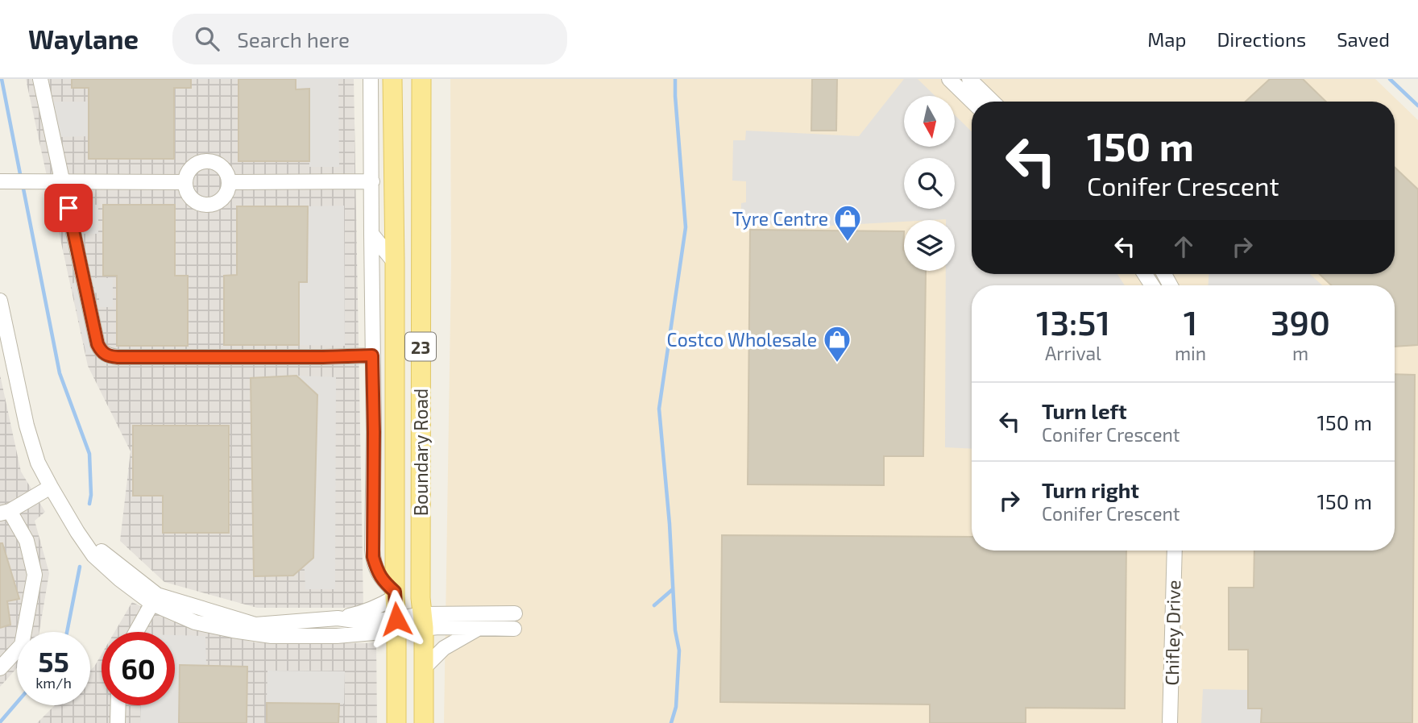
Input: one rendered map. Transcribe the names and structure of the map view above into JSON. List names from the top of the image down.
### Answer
{
  "streets": {
    "main road": ["23", "Boundary Road"],
    "street": ["Chifley Drive"]
  },
  "places": {
    "shop": ["Tyre Centre", "Costco Wholesale"]
  },
  "north": "bottom",
  "page": {
    "header": "Waylane",
    "search": "Search here",
    "nav": ["Map", "Directions", "Saved"],
    "turn": ["150 m", "Conifer Crescent"],
    "eta": [
      "13:51",
      "Arrival",
      "1",
      "min",
      "390",
      "m"
    ],
    "list": [
      {
        "name": "Turn left",
        "note": "Conifer Crescent",
        "value": "150 m"
      },
      {
        "name": "Turn right",
        "note": "Conifer Crescent",
        "value": "150 m"
      }
    ],
    "speed": "55 km/h",
    "limit": "60"
  }
}
